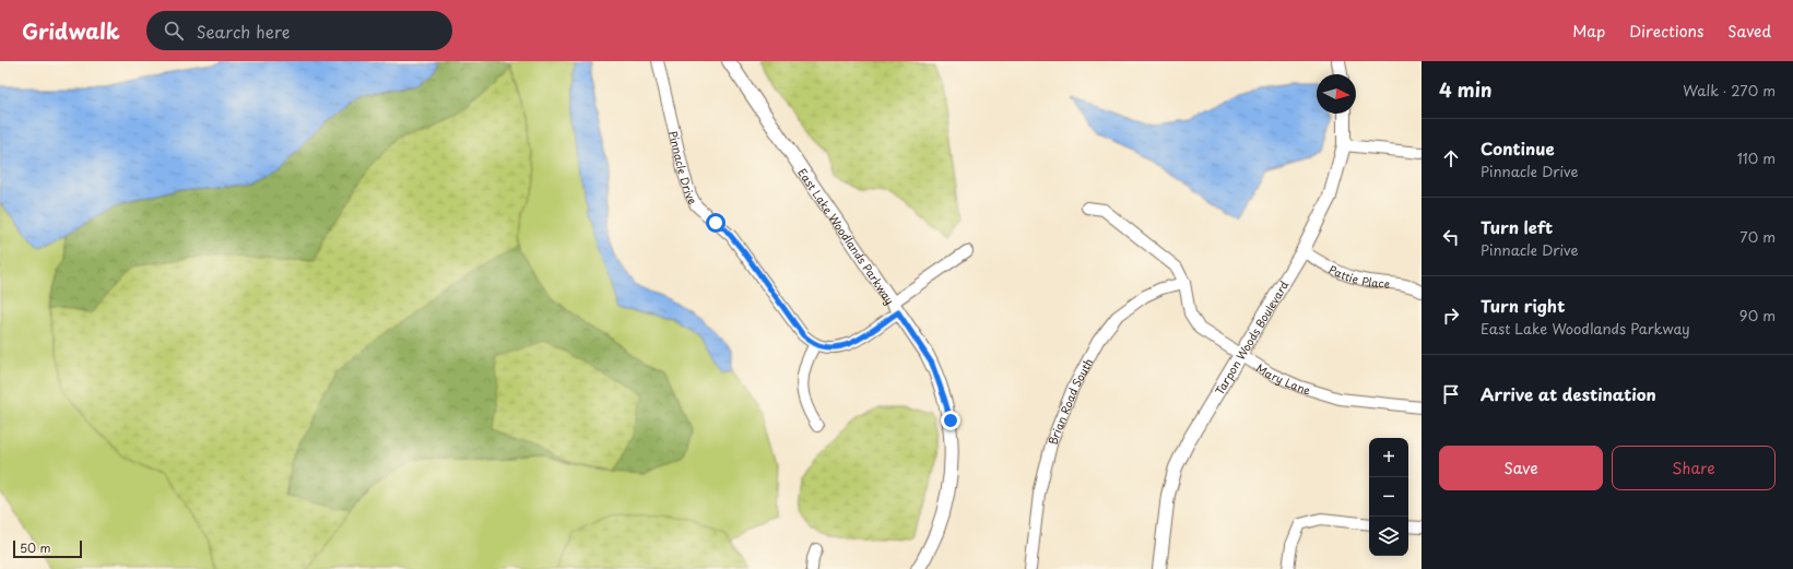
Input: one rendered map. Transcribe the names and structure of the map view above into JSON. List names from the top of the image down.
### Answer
{
  "streets": {
    "street": [
      "Pinnacle Drive",
      "East Lake Woodlands Parkway",
      "Pattie Place",
      "Tarpon Woods Boulevard",
      "Mary Lane",
      "Brian Road South"
    ]
  },
  "crossings": [
    ["Pattie Place", "Tarpon Woods Boulevard"],
    ["Tarpon Woods Boulevard", "Mary Lane"],
    ["Mary Lane", "Brian Road South"]
  ],
  "scale_bar": "50 m",
  "north": "right",
  "page": {
    "header": "Gridwalk",
    "search": "Search here",
    "nav": ["Map", "Directions", "Saved"],
    "heading": ["4 min", "Walk · 270 m"],
    "list": [
      ["Continue", "Pinnacle Drive", "110 m"],
      ["Turn left", "Pinnacle Drive", "70 m"],
      ["Turn right", "East Lake Woodlands Parkway", "90 m"],
      "Arrive at destination"
    ],
    "buttons": ["Save", "Share"],
    "map_buttons": ["+", "−"],
    "scale": "50 m"
  }
}
